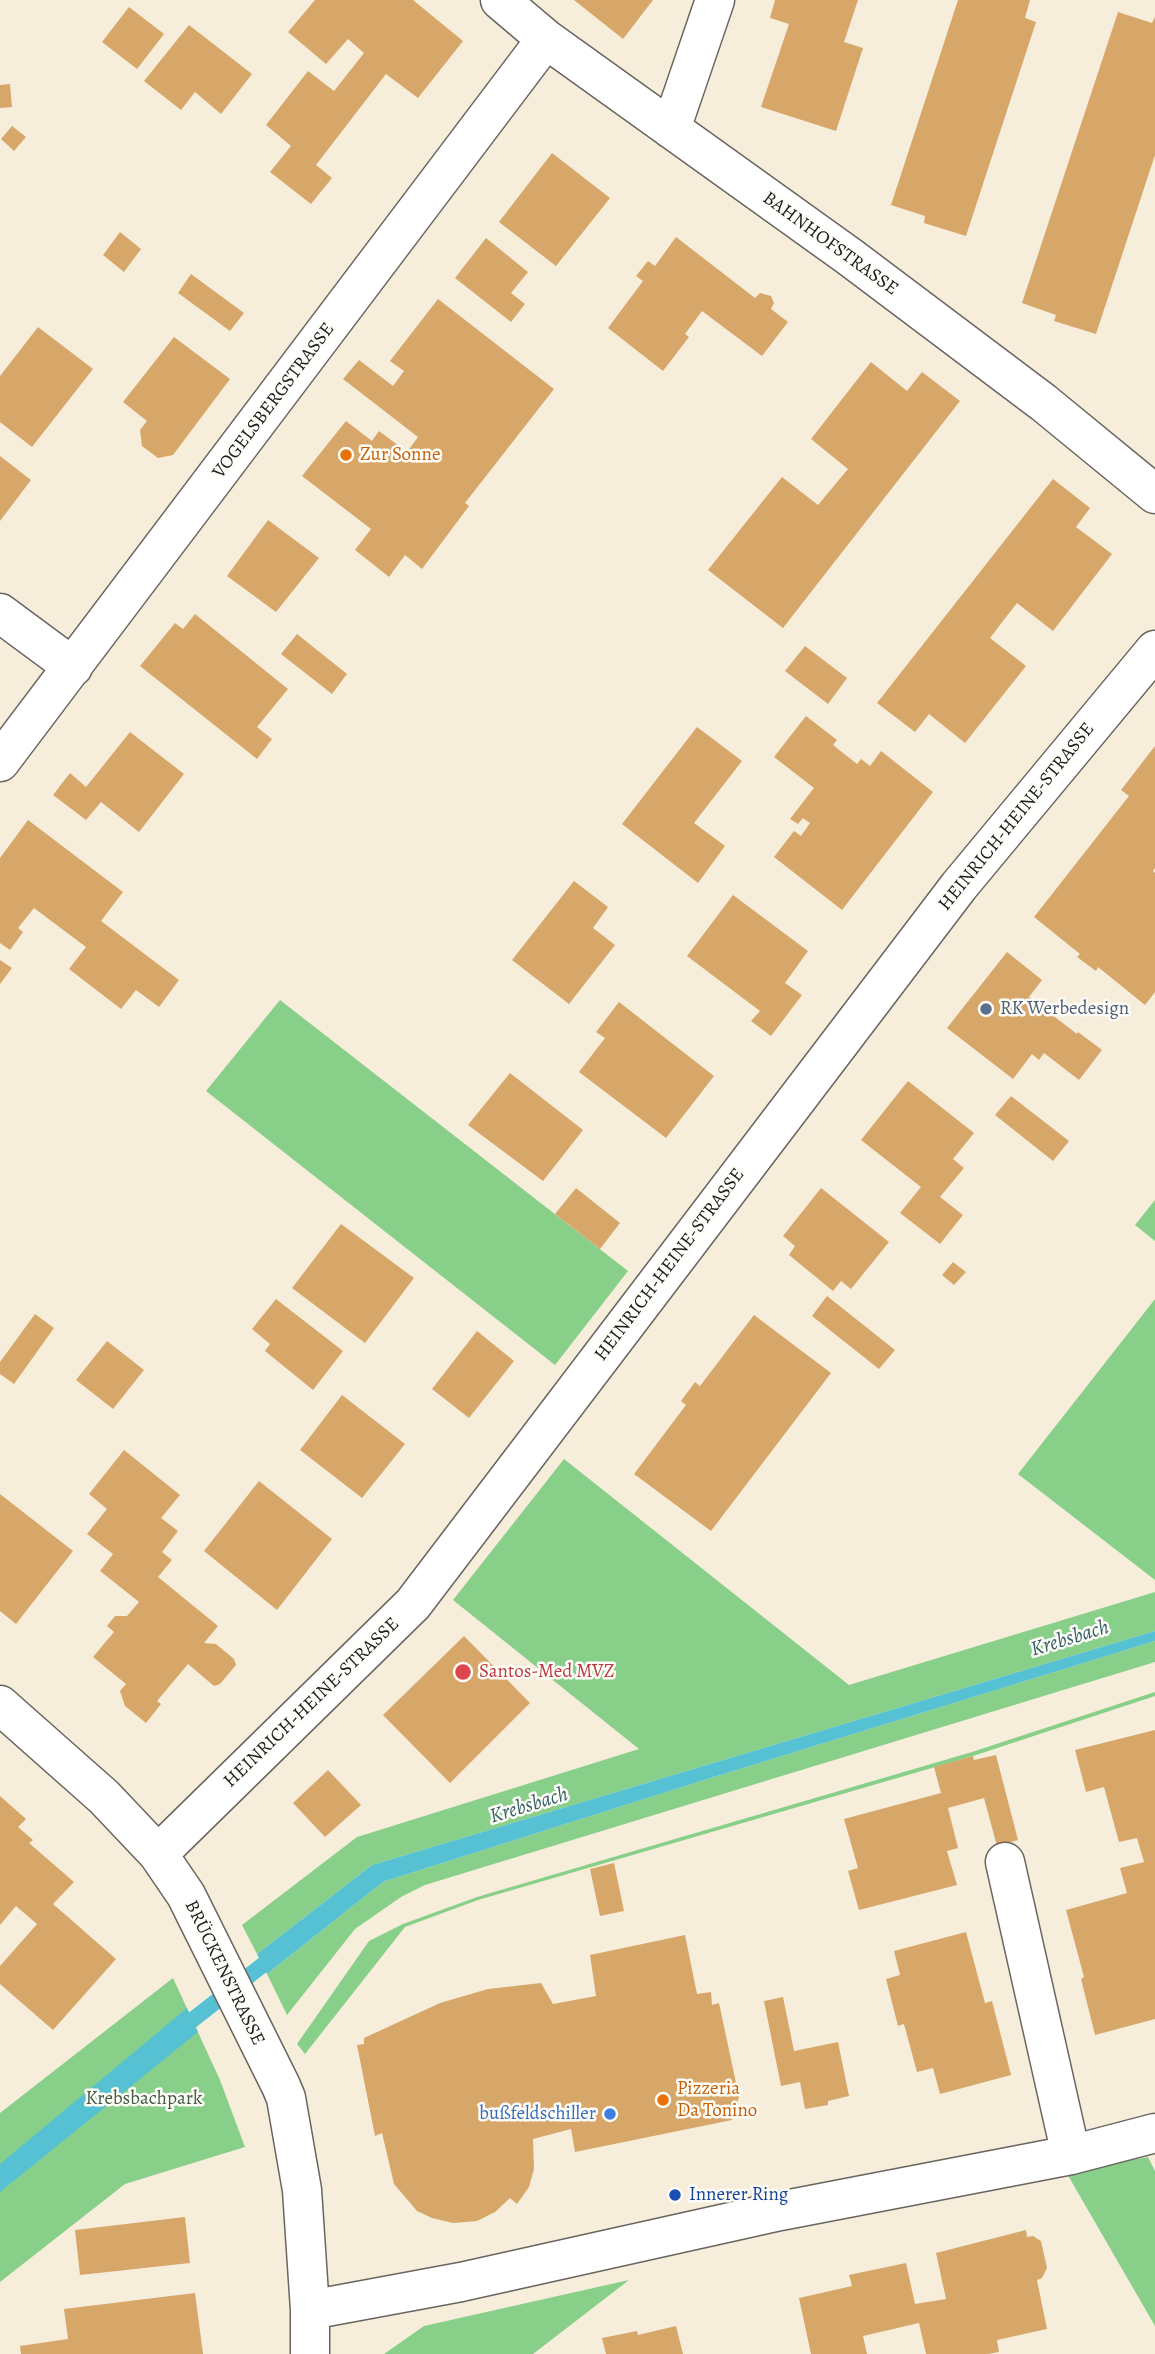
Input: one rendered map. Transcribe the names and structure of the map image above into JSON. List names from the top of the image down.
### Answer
{
  "streets": {
    "street": [
      "BAHNHOFSTRASSE",
      "VOGELSBERGSTRASSE",
      "HEINRICH-HEINE-STRASSE",
      "BRÜCKENSTRASSE"
    ]
  },
  "crossings": [
    ["BAHNHOFSTRASSE", "VOGELSBERGSTRASSE"],
    ["HEINRICH-HEINE-STRASSE", "BRÜCKENSTRASSE"]
  ],
  "water": ["Krebsbach"],
  "parks": ["Krebsbachpark"],
  "places": [
    "Zur Sonne",
    "RK Werbedesign",
    "Santos-Med MVZ",
    "Pizzeria Da Tonino",
    "bußfeldschiller",
    "Innerer Ring"
  ]
}
